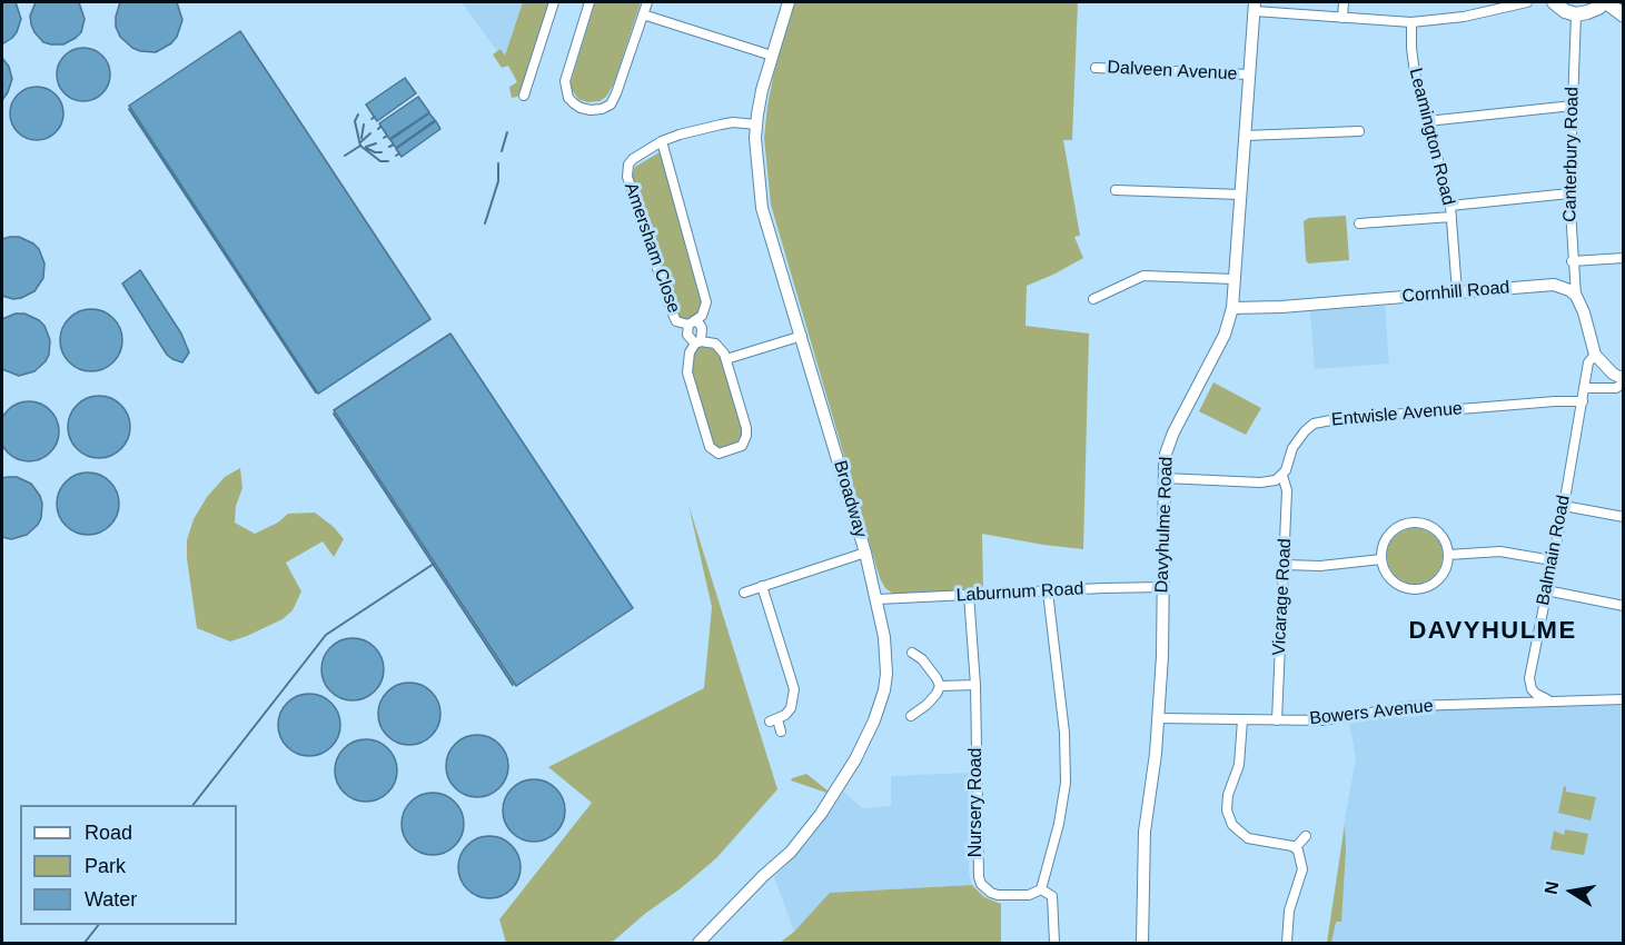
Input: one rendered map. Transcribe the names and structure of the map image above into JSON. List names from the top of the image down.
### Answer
{
  "streets": {
    "street": [
      "Dalveen Avenue",
      "Leamington Road",
      "Canterbury Road",
      "Amersham Close",
      "Cornhill Road",
      "Entwisle Avenue",
      "Broadway",
      "Davyhulme Road",
      "Balmain Road",
      "Laburnum Road",
      "Vicarage Road",
      "Bowers Avenue",
      "Nursery Road"
    ]
  },
  "crossings": [
    ["Dalveen Avenue", "Davyhulme Road"],
    ["Leamington Road", "Cornhill Road"],
    ["Canterbury Road", "Cornhill Road"],
    ["Amersham Close", "Broadway"],
    ["Cornhill Road", "Davyhulme Road"],
    ["Entwisle Avenue", "Balmain Road"],
    ["Entwisle Avenue", "Vicarage Road"],
    ["Broadway", "Laburnum Road"],
    ["Davyhulme Road", "Laburnum Road"],
    ["Davyhulme Road", "Bowers Avenue"],
    ["Balmain Road", "Bowers Avenue"],
    ["Laburnum Road", "Nursery Road"],
    ["Vicarage Road", "Bowers Avenue"]
  ],
  "districts": ["DAVYHULME"],
  "legend": ["Road", "Park", "Water"],
  "north": "left"
}
